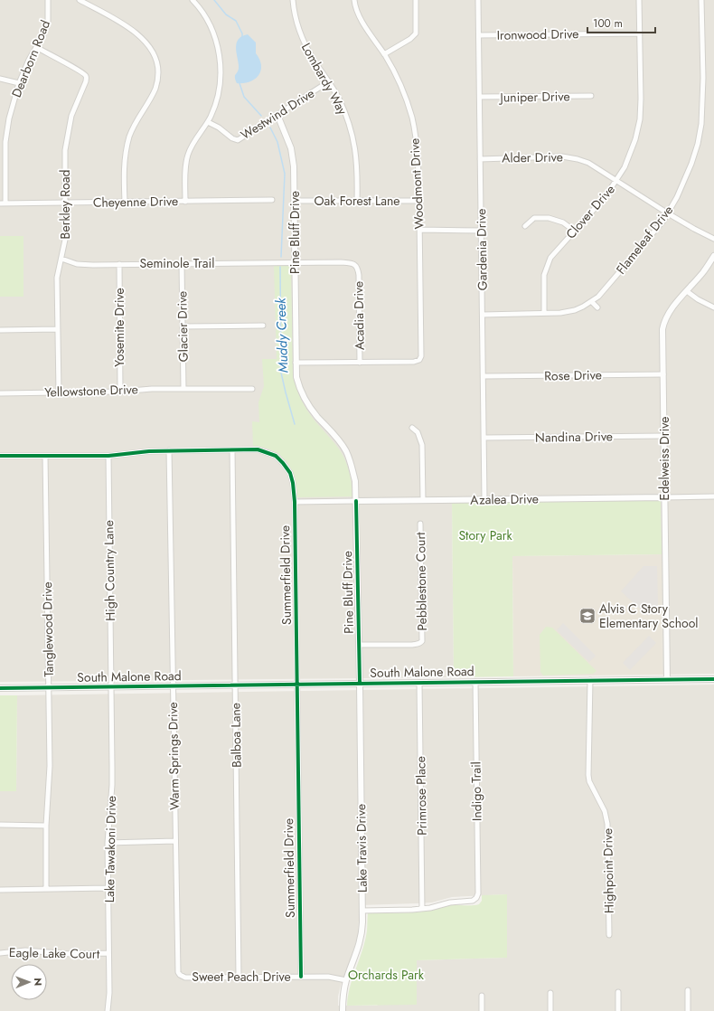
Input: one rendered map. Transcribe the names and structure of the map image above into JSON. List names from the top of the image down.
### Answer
{
  "streets": {
    "street": [
      "Ironwood Drive",
      "Dearborn Road",
      "Lombardy Way",
      "Juniper Drive",
      "Westwind Drive",
      "Alder Drive",
      "Woodmont Drive",
      "Oak Forest Lane",
      "Cheyenne Drive",
      "Berkley Road",
      "Clover Drive",
      "Pine Bluff Drive",
      "Flameleaf Drive",
      "Gardenia Drive",
      "Seminole Trail",
      "Acadia Drive",
      "Glacier Drive",
      "Yosemite Drive",
      "Rose Drive",
      "Yellowstone Drive",
      "Nandina Drive",
      "Edelweiss Drive",
      "Azalea Drive",
      "High Country Lane",
      "Summerfield Drive",
      "Pebblestone Court",
      "Tanglewood Drive",
      "South Malone Road",
      "Balboa Lane",
      "Warm Springs Drive",
      "Indigo Trail",
      "Primrose Place",
      "Lake Travis Drive",
      "Lake Tawakoni Drive",
      "Highpoint Drive",
      "Eagle Lake Court",
      "Sweet Peach Drive"
    ]
  },
  "crossings": [
    ["Ironwood Drive", "Clover Drive"],
    ["Ironwood Drive", "Gardenia Drive"],
    ["Dearborn Road", "Cheyenne Drive"],
    ["Dearborn Road", "Berkley Road"],
    ["Lombardy Way", "Westwind Drive"],
    ["Lombardy Way", "Oak Forest Lane"],
    ["Juniper Drive", "Gardenia Drive"],
    ["Westwind Drive", "Pine Bluff Drive"],
    ["Alder Drive", "Clover Drive"],
    ["Alder Drive", "Flameleaf Drive"],
    ["Alder Drive", "Gardenia Drive"],
    ["Woodmont Drive", "Oak Forest Lane"],
    ["Woodmont Drive", "Acadia Drive"],
    ["Oak Forest Lane", "Pine Bluff Drive"],
    ["Cheyenne Drive", "Berkley Road"],
    ["Berkley Road", "Seminole Trail"],
    ["Berkley Road", "Yellowstone Drive"],
    ["Clover Drive", "Flameleaf Drive"],
    ["Pine Bluff Drive", "Seminole Trail"],
    ["Pine Bluff Drive", "Acadia Drive"],
    ["Pine Bluff Drive", "Azalea Drive"],
    ["Pine Bluff Drive", "Pebblestone Court"],
    ["Pine Bluff Drive", "South Malone Road"],
    ["Pine Bluff Drive", "Lake Travis Drive"],
    ["Flameleaf Drive", "Gardenia Drive"],
    ["Gardenia Drive", "Rose Drive"],
    ["Gardenia Drive", "Nandina Drive"],
    ["Gardenia Drive", "Azalea Drive"],
    ["Seminole Trail", "Acadia Drive"],
    ["Seminole Trail", "Glacier Drive"],
    ["Seminole Trail", "Yosemite Drive"],
    ["Glacier Drive", "Yellowstone Drive"],
    ["Yosemite Drive", "Yellowstone Drive"],
    ["Rose Drive", "Edelweiss Drive"],
    ["Nandina Drive", "Edelweiss Drive"],
    ["Edelweiss Drive", "Azalea Drive"],
    ["Edelweiss Drive", "South Malone Road"],
    ["Azalea Drive", "Summerfield Drive"],
    ["High Country Lane", "Summerfield Drive"],
    ["High Country Lane", "South Malone Road"],
    ["High Country Lane", "Lake Tawakoni Drive"],
    ["Summerfield Drive", "Tanglewood Drive"],
    ["Summerfield Drive", "South Malone Road"],
    ["Summerfield Drive", "Balboa Lane"],
    ["Summerfield Drive", "Warm Springs Drive"],
    ["Summerfield Drive", "Sweet Peach Drive"],
    ["Tanglewood Drive", "South Malone Road"],
    ["South Malone Road", "Balboa Lane"],
    ["South Malone Road", "Warm Springs Drive"],
    ["South Malone Road", "Indigo Trail"],
    ["South Malone Road", "Primrose Place"],
    ["South Malone Road", "Lake Travis Drive"],
    ["South Malone Road", "Lake Tawakoni Drive"],
    ["South Malone Road", "Highpoint Drive"],
    ["Balboa Lane", "Sweet Peach Drive"],
    ["Warm Springs Drive", "Sweet Peach Drive"],
    ["Indigo Trail", "Primrose Place"],
    ["Lake Travis Drive", "Sweet Peach Drive"],
    ["Lake Tawakoni Drive", "Eagle Lake Court"]
  ],
  "water": ["Muddy Creek"],
  "parks": ["Story Park", "Orchards Park"],
  "places": {
    "school or university": ["Alvis C Story Elementary School"]
  },
  "scale_bar": "100 m",
  "north": "right"
}
